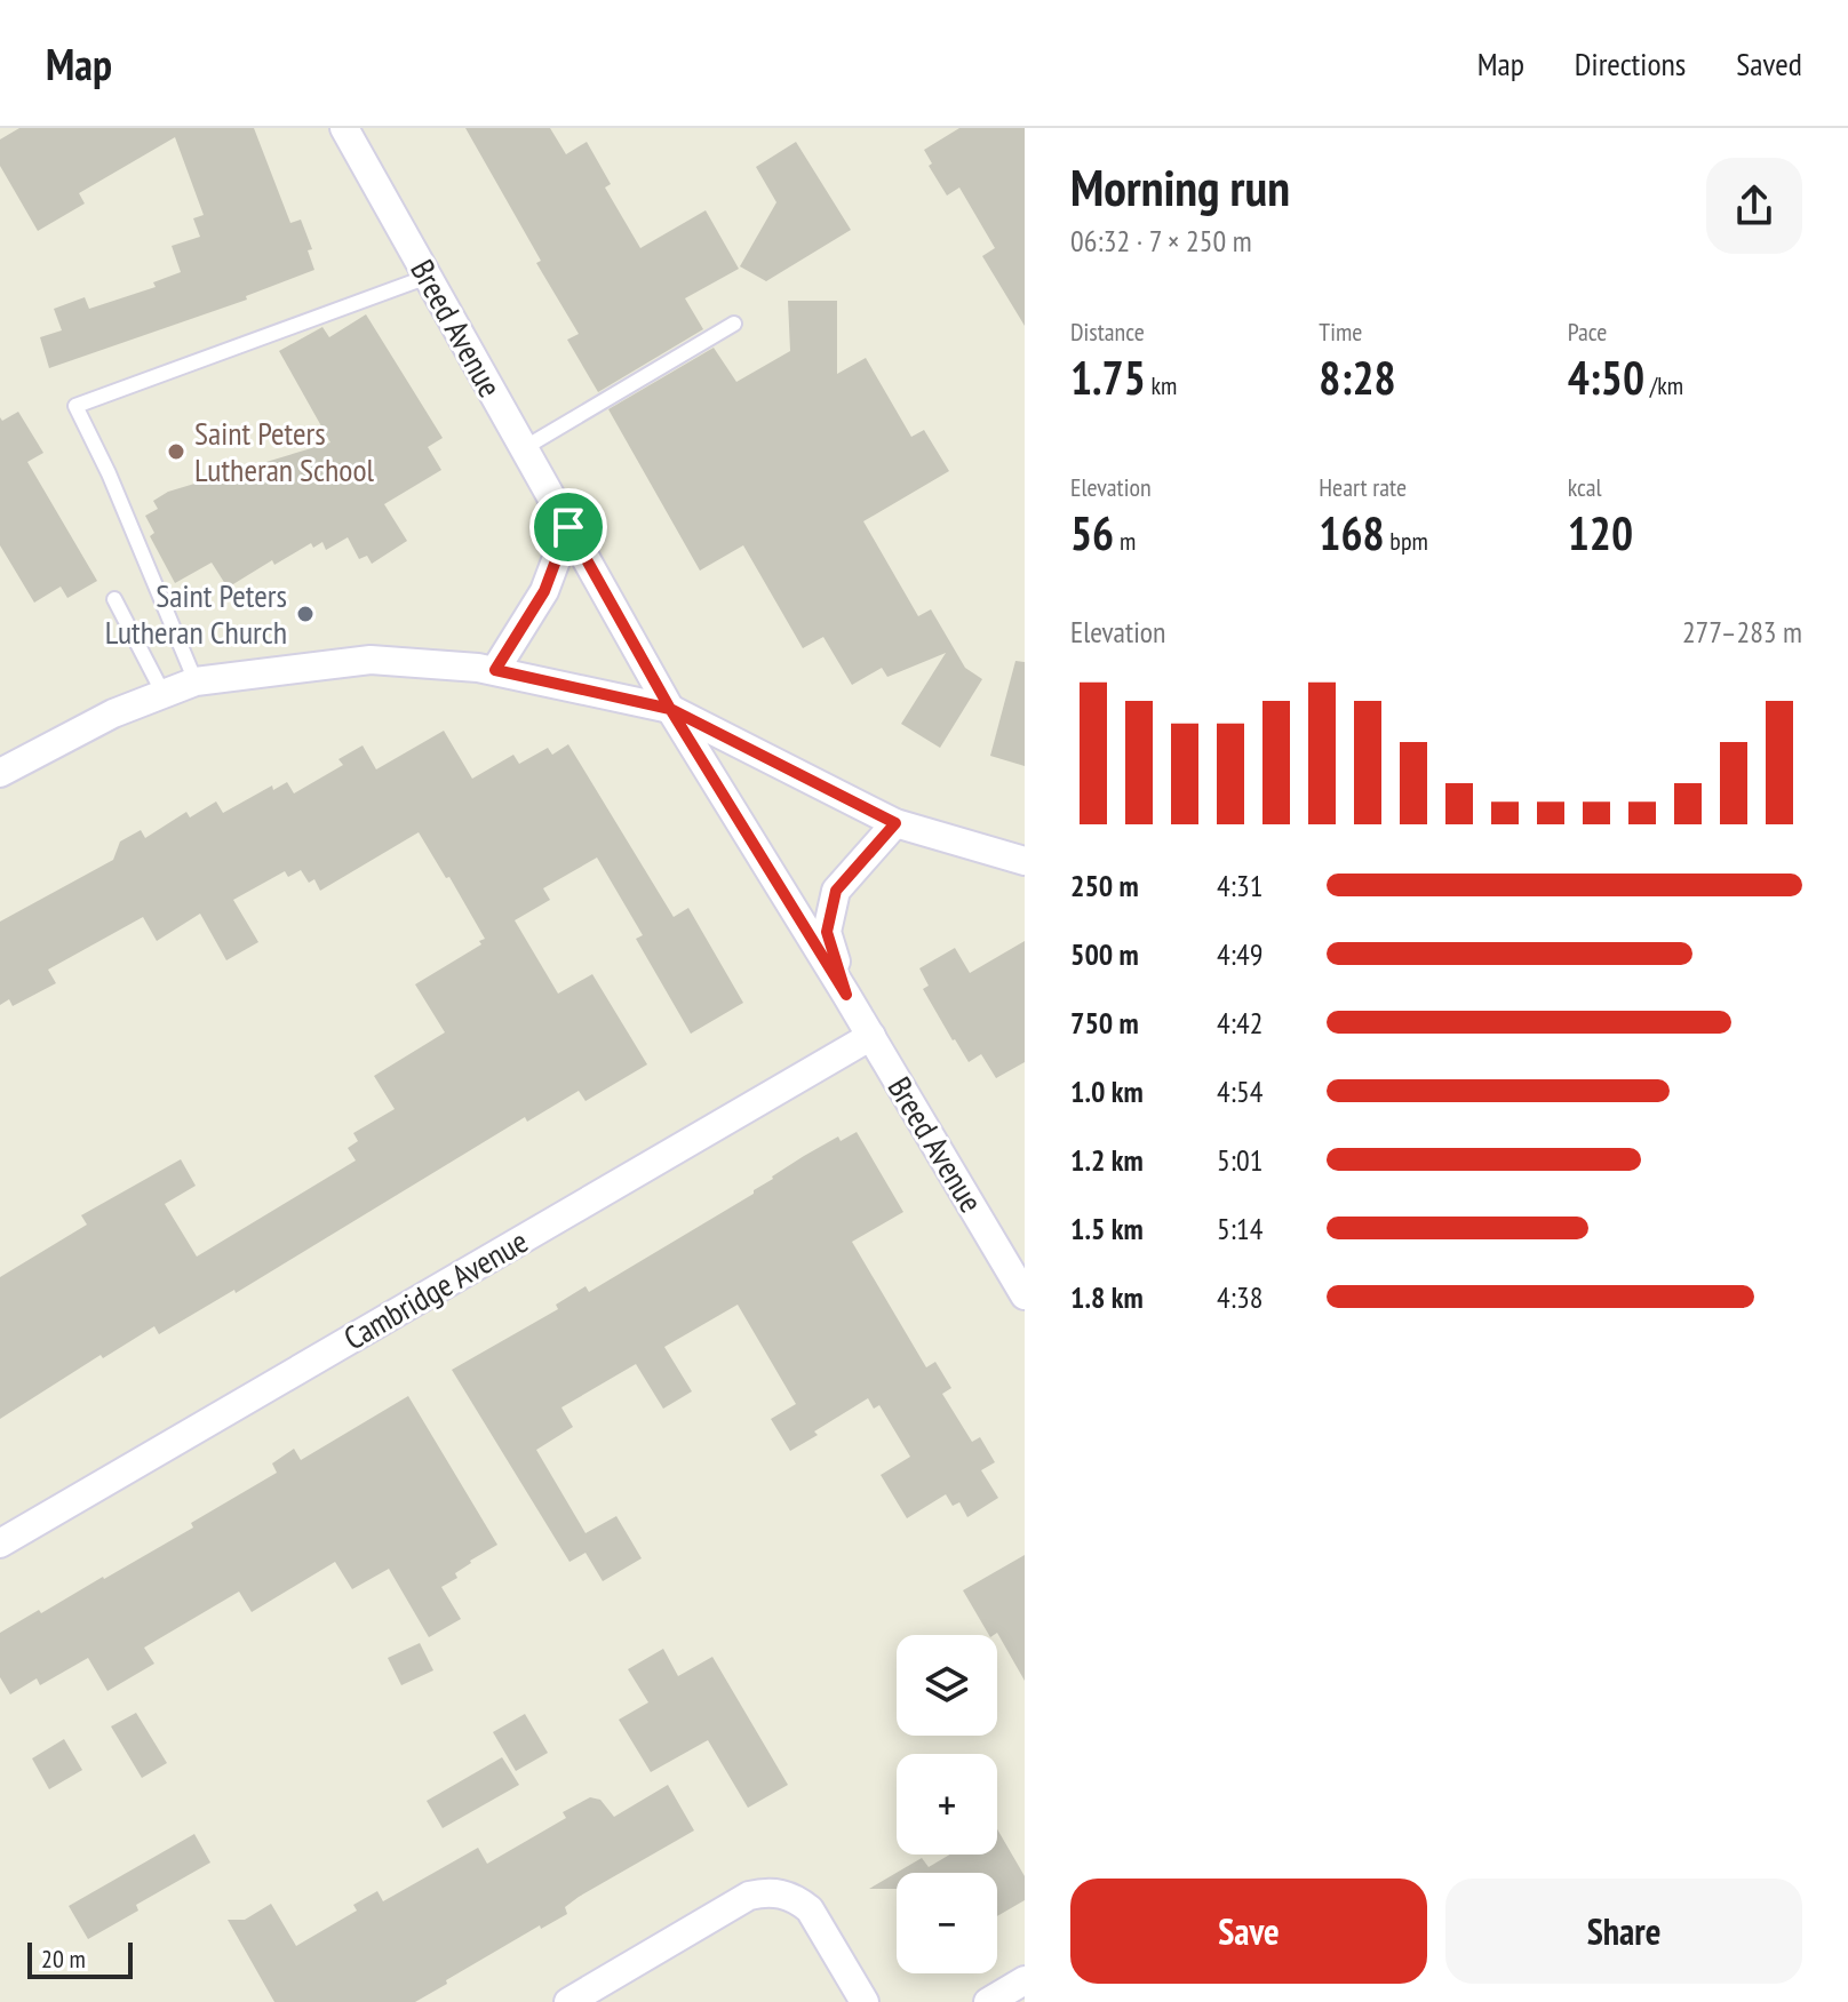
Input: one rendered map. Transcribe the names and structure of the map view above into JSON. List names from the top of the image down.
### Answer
{
  "streets": {
    "street": ["Breed Avenue", "Cambridge Avenue"]
  },
  "crossings": [
    ["Breed Avenue", "Cambridge Avenue"]
  ],
  "places": ["Saint Peters Lutheran School", "Saint Peters Lutheran Church"],
  "scale_bar": "20 m",
  "page": {
    "header": "Map",
    "nav": ["Map", "Directions", "Saved"],
    "heading": ["Morning run", "06:32 · 7 × 250 m"],
    "stats": [
      ["Distance", "1.75 km"],
      ["Time", "8:28"],
      ["Pace", "4:50 /km"],
      ["Elevation", "56 m"],
      ["Heart rate", "168 bpm"],
      ["kcal", "120"]
    ],
    "chart": ["Elevation", "277–283 m"],
    "list": [
      {
        "name": "250 m",
        "note": "4:31"
      },
      {
        "name": "500 m",
        "note": "4:49"
      },
      {
        "name": "750 m",
        "note": "4:42"
      },
      {
        "name": "1.0 km",
        "note": "4:54"
      },
      {
        "name": "1.2 km",
        "note": "5:01"
      },
      {
        "name": "1.5 km",
        "note": "5:14"
      },
      {
        "name": "1.8 km",
        "note": "4:38"
      }
    ],
    "map_buttons": ["+", "−"],
    "buttons": ["Save", "Share"],
    "scale": "20 m"
  }
}
